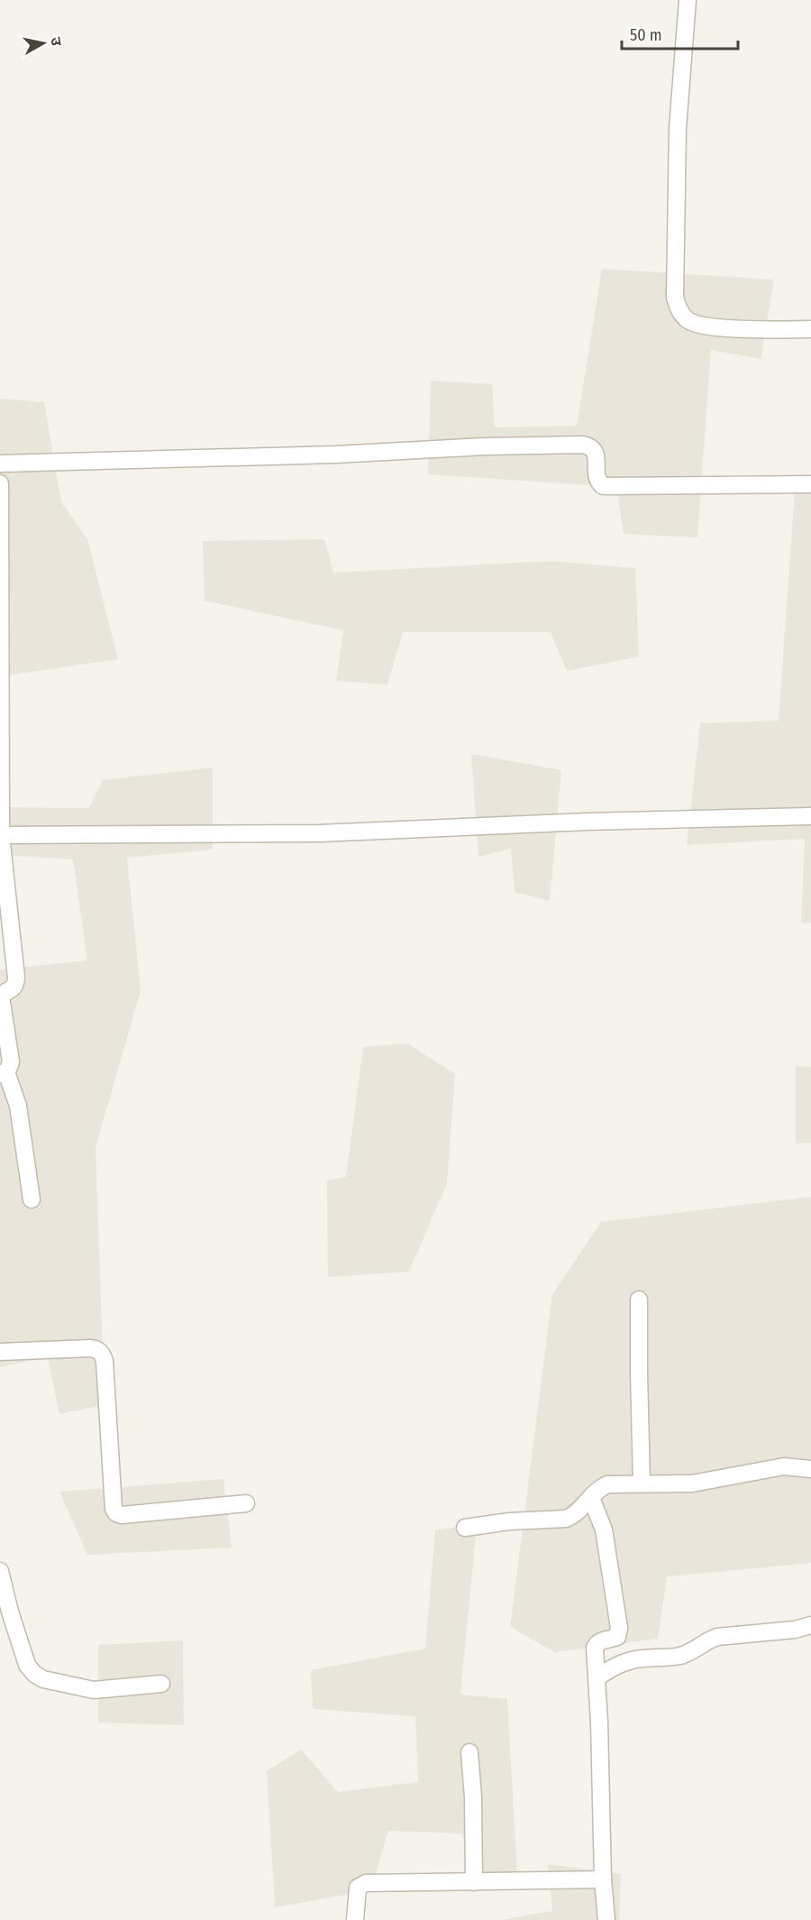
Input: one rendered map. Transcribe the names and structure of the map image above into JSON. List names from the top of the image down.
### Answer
{
  "scale_bar": "50 m",
  "north": "right"
}
